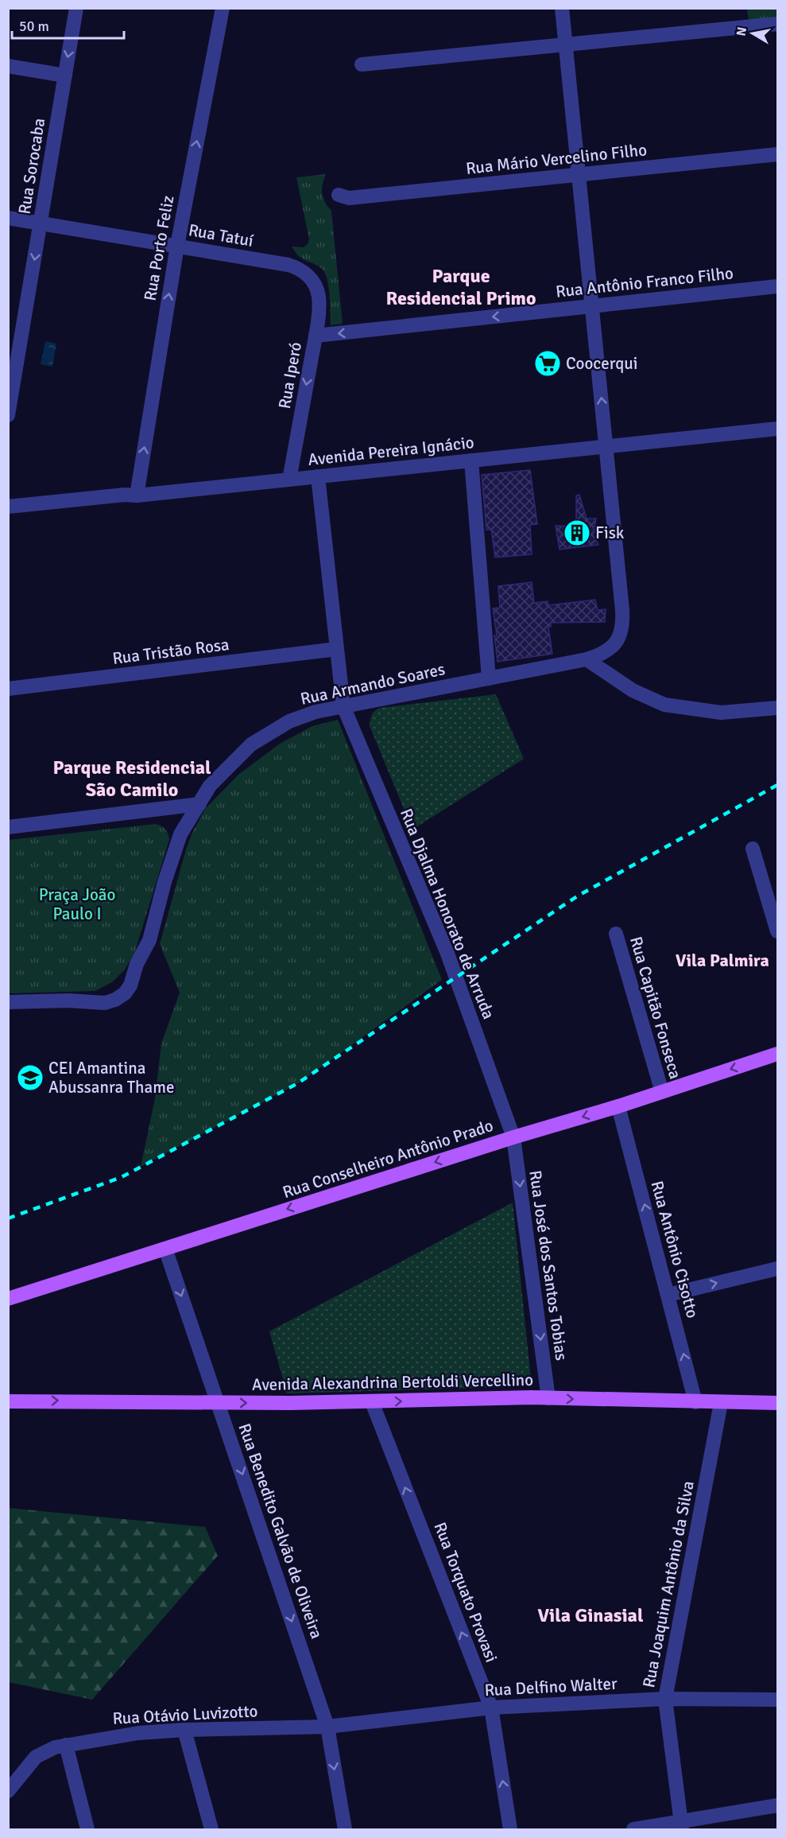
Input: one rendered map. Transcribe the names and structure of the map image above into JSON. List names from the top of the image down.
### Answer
{
  "streets": {
    "main road": ["Rua Conselheiro Antônio Prado", "Avenida Alexandrina Bertoldi Vercellino"],
    "street": [
      "Rua Mário Vercelino Filho",
      "Rua Sorocaba",
      "Rua Tatuí",
      "Rua Porto Feliz",
      "Rua Antônio Franco Filho",
      "Rua Iperó",
      "Avenida Pereira Ignácio",
      "Rua Tristão Rosa",
      "Rua Armando Soares",
      "Rua Djalma Honorato de Arruda",
      "Rua Capitão Fonseca",
      "Rua Antônio Cisotto",
      "Rua José dos Santos Tobias",
      "Rua Benedito Galvão de Oliveira",
      "Rua Joaquim Antônio da Silva",
      "Rua Torquato Provasi",
      "Rua Delfino Walter",
      "Rua Otávio Luvizotto"
    ]
  },
  "crossings": [
    ["Rua Sorocaba", "Rua Tatuí"],
    ["Rua Tatuí", "Rua Porto Feliz"],
    ["Rua Tatuí", "Rua Iperó"],
    ["Rua Porto Feliz", "Avenida Pereira Ignácio"],
    ["Rua Antônio Franco Filho", "Rua Iperó"],
    ["Rua Iperó", "Avenida Pereira Ignácio"],
    ["Avenida Pereira Ignácio", "Rua Armando Soares"],
    ["Avenida Pereira Ignácio", "Rua Djalma Honorato de Arruda"],
    ["Rua Tristão Rosa", "Rua Djalma Honorato de Arruda"],
    ["Rua Armando Soares", "Rua Djalma Honorato de Arruda"],
    ["Rua Djalma Honorato de Arruda", "Rua Conselheiro Antônio Prado"],
    ["Rua Djalma Honorato de Arruda", "Rua José dos Santos Tobias"],
    ["Rua Capitão Fonseca", "Rua Conselheiro Antônio Prado"],
    ["Rua Conselheiro Antônio Prado", "Rua Antônio Cisotto"],
    ["Rua Conselheiro Antônio Prado", "Rua José dos Santos Tobias"],
    ["Rua Conselheiro Antônio Prado", "Rua Benedito Galvão de Oliveira"],
    ["Rua Antônio Cisotto", "Avenida Alexandrina Bertoldi Vercellino"],
    ["Rua José dos Santos Tobias", "Avenida Alexandrina Bertoldi Vercellino"],
    ["Avenida Alexandrina Bertoldi Vercellino", "Rua Benedito Galvão de Oliveira"],
    ["Avenida Alexandrina Bertoldi Vercellino", "Rua Joaquim Antônio da Silva"],
    ["Avenida Alexandrina Bertoldi Vercellino", "Rua Torquato Provasi"],
    ["Rua Benedito Galvão de Oliveira", "Rua Delfino Walter"],
    ["Rua Benedito Galvão de Oliveira", "Rua Otávio Luvizotto"],
    ["Rua Joaquim Antônio da Silva", "Rua Delfino Walter"],
    ["Rua Torquato Provasi", "Rua Delfino Walter"],
    ["Rua Delfino Walter", "Rua Otávio Luvizotto"]
  ],
  "one_way": [
    "Rua Sorocaba",
    "Rua Porto Feliz",
    "Rua Antônio Franco Filho",
    "Rua Iperó",
    "Rua Conselheiro Antônio Prado",
    "Rua Antônio Cisotto",
    "Rua José dos Santos Tobias",
    "Avenida Alexandrina Bertoldi Vercellino",
    "Rua Benedito Galvão de Oliveira",
    "Rua Torquato Provasi"
  ],
  "districts": [
    "Parque Residencial Primo",
    "Parque Residencial São Camilo",
    "Vila Palmira",
    "Vila Ginasial"
  ],
  "parks": ["Praça João Paulo I"],
  "places": {
    "supermarket": ["Coocerqui"],
    "building": ["Fisk"],
    "school or university": ["CEI Amantina Abussanra Thame"]
  },
  "scale_bar": "50 m",
  "north": "left"
}
